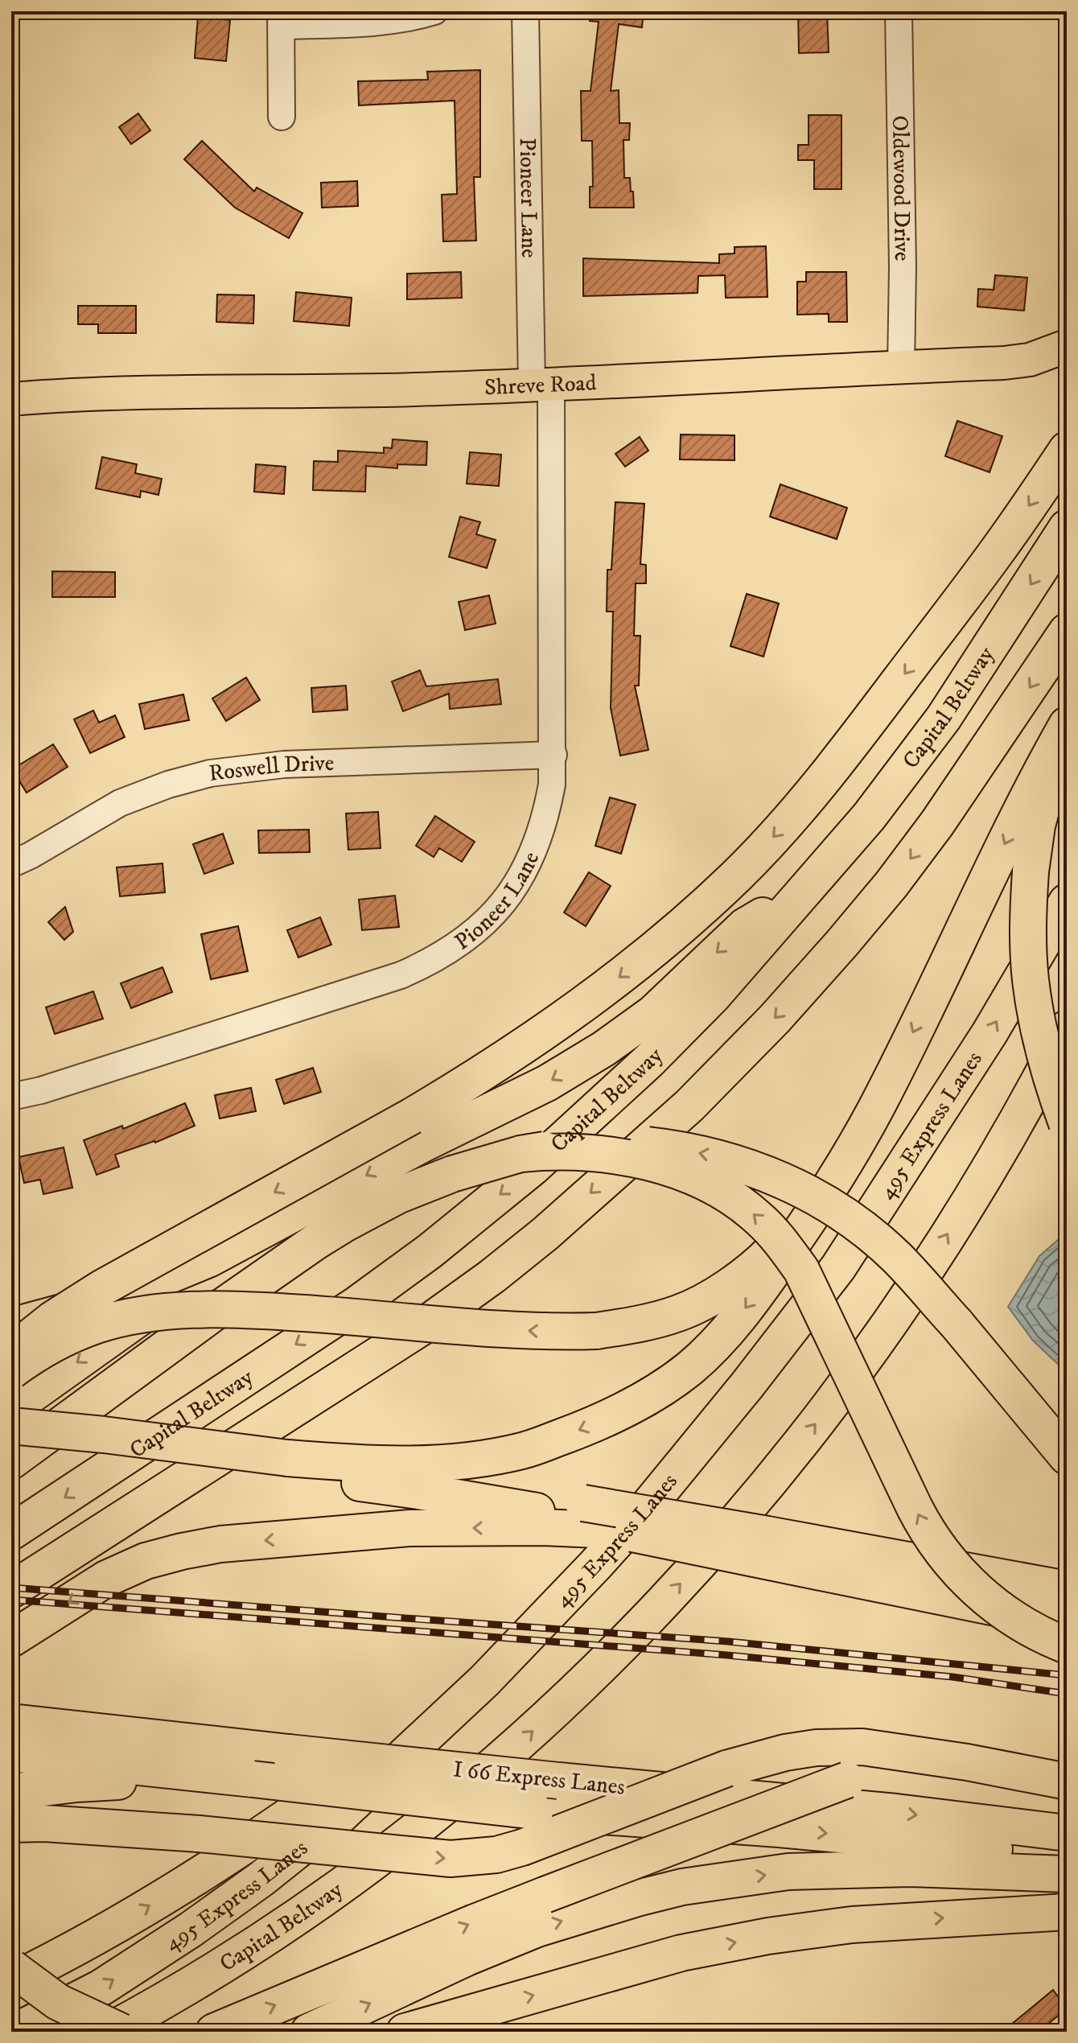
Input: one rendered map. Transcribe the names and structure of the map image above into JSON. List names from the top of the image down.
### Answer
{
  "streets": {
    "highway": ["Capital Beltway", "495 Express Lanes", "I 66 Express Lanes"],
    "main road": ["Shreve Road"],
    "street": ["Oldewood Drive", "Pioneer Lane", "Roswell Drive"]
  },
  "crossings": [
    ["Oldewood Drive", "Shreve Road"],
    ["Pioneer Lane", "Shreve Road"],
    ["Pioneer Lane", "Roswell Drive"]
  ]
}
